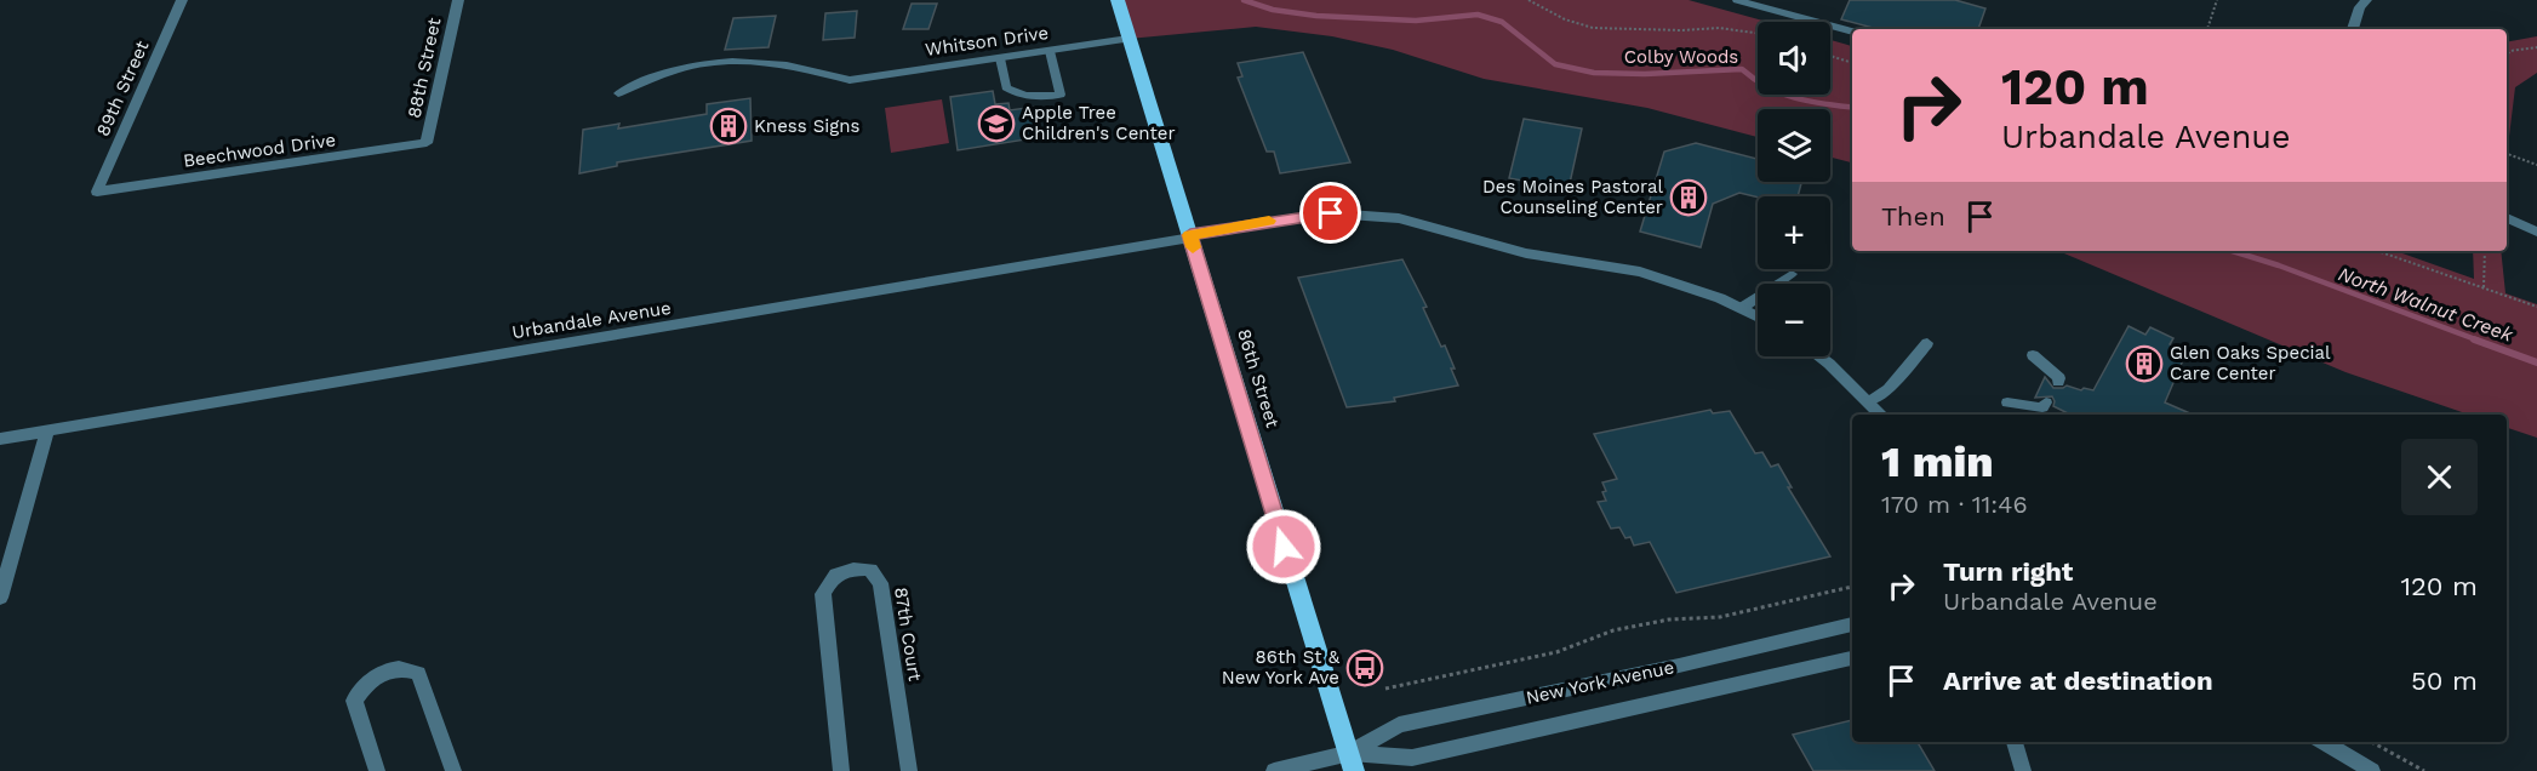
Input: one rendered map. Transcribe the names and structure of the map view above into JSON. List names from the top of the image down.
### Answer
{
  "streets": {
    "main road": ["86th Street"],
    "street": [
      "Whitson Drive",
      "88th Street",
      "89th Street",
      "Beechwood Drive",
      "Urbandale Avenue",
      "87th Court",
      "New York Avenue"
    ]
  },
  "crossings": [
    ["Whitson Drive", "86th Street"],
    ["88th Street", "Beechwood Drive"],
    ["89th Street", "Beechwood Drive"],
    ["Urbandale Avenue", "86th Street"],
    ["86th Street", "New York Avenue"]
  ],
  "water": ["North Walnut Creek"],
  "parks": ["Colby Woods"],
  "places": {
    "school or university": ["Apple Tree Children's Center"],
    "building": ["Kness Signs", "Des Moines Pastoral Counseling Center", "Glen Oaks Special Care Center"],
    "bus stop": ["86th St & New York Ave"]
  },
  "page": {
    "map_buttons": ["+", "−"],
    "turn": ["120 m", "Urbandale Avenue"],
    "then": "Then",
    "heading": ["1 min", "170 m · 11:46"],
    "list": [
      {
        "name": "Turn right",
        "note": "Urbandale Avenue",
        "value": "120 m"
      },
      {
        "name": "Arrive at destination",
        "value": "50 m"
      }
    ]
  }
}
